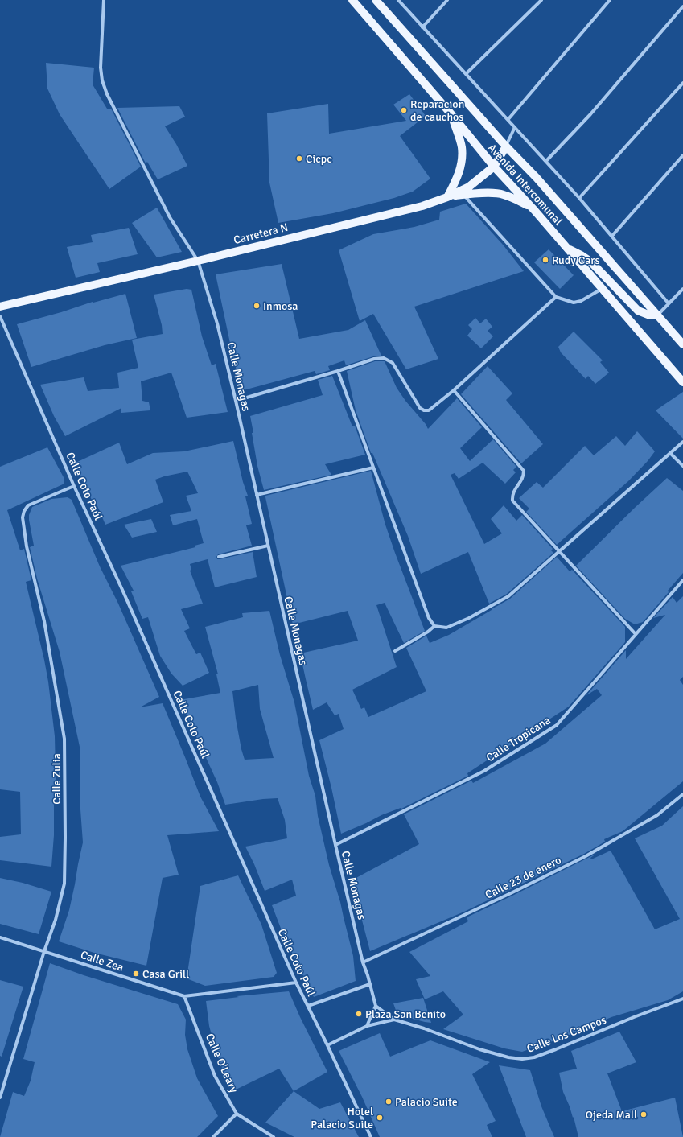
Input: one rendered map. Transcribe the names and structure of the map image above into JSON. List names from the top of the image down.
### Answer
{
  "streets": {
    "main road": ["Avenida Intercomunal", "Carretera N"],
    "street": [
      "Calle Monagas",
      "Calle Coto Paúl",
      "Calle Tropicana",
      "Calle Zulia",
      "Calle 23 de enero",
      "Calle Zea",
      "Calle Los Campos",
      "Calle O'Leary"
    ]
  },
  "crossings": [
    ["Avenida Intercomunal", "Carretera N"],
    ["Carretera N", "Calle Monagas"],
    ["Calle Monagas", "Calle Tropicana"],
    ["Calle Monagas", "Calle 23 de enero"],
    ["Calle Coto Paúl", "Calle Zulia"],
    ["Calle Coto Paúl", "Calle Zea"],
    ["Calle Coto Paúl", "Calle Los Campos"],
    ["Calle Zulia", "Calle Zea"],
    ["Calle Zea", "Calle O'Leary"]
  ],
  "places": [
    "Reparacion de cauchos",
    "Cicpc",
    "Rudy Cars",
    "Inmosa",
    "Casa Grill",
    "Plaza San Benito",
    "Palacio Suite",
    "Ojeda Mall",
    "Hotel Palacio Suite"
  ]
}
